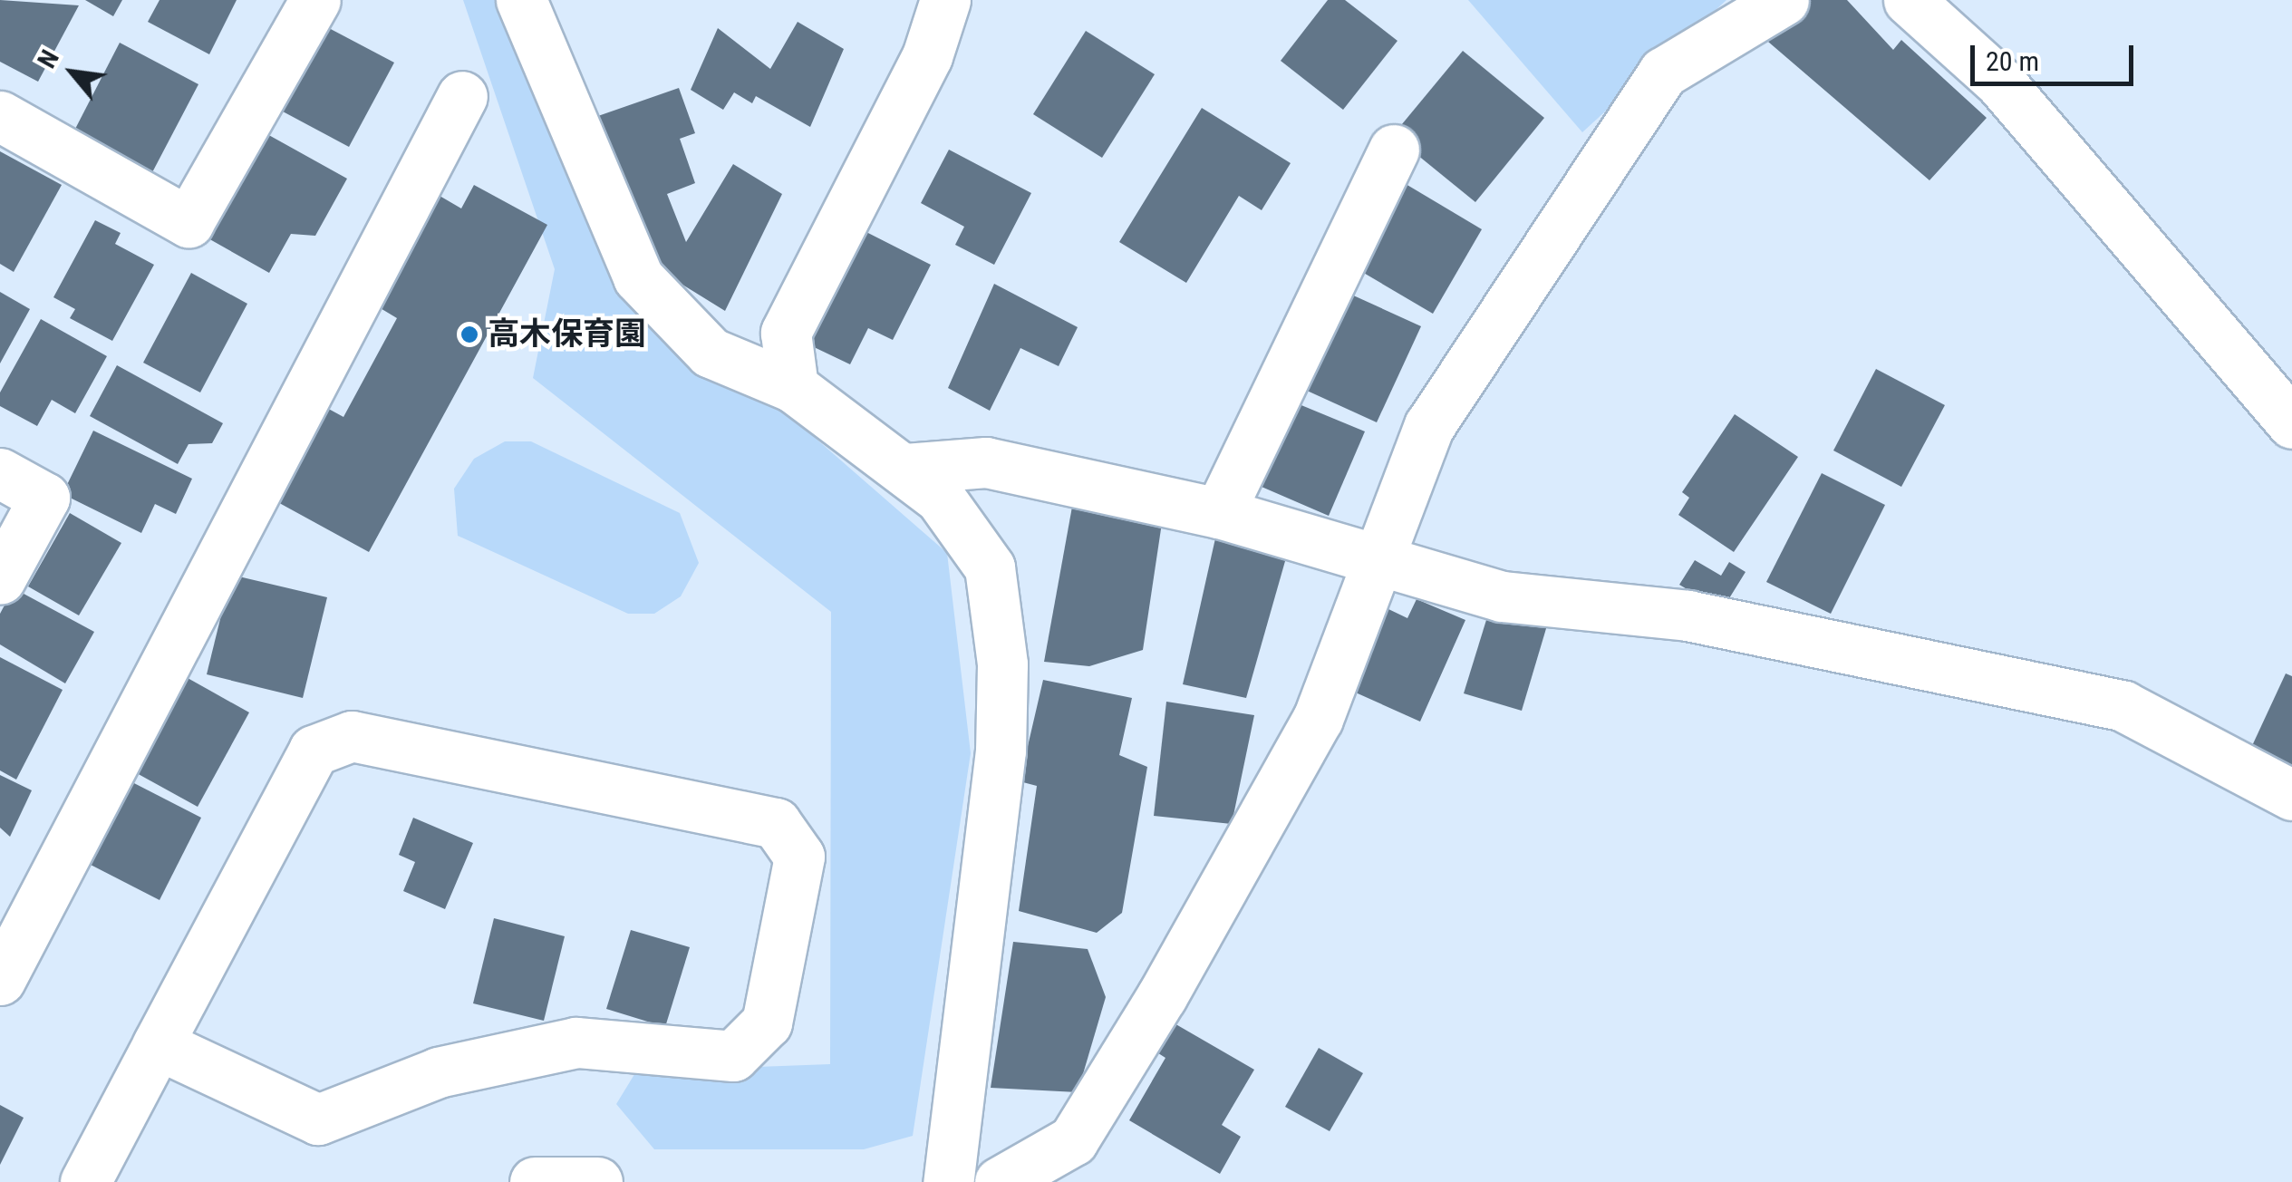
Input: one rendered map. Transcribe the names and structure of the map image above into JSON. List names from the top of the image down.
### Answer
{
  "places": ["高木保育園"],
  "scale_bar": "20 m",
  "north": "top left"
}
